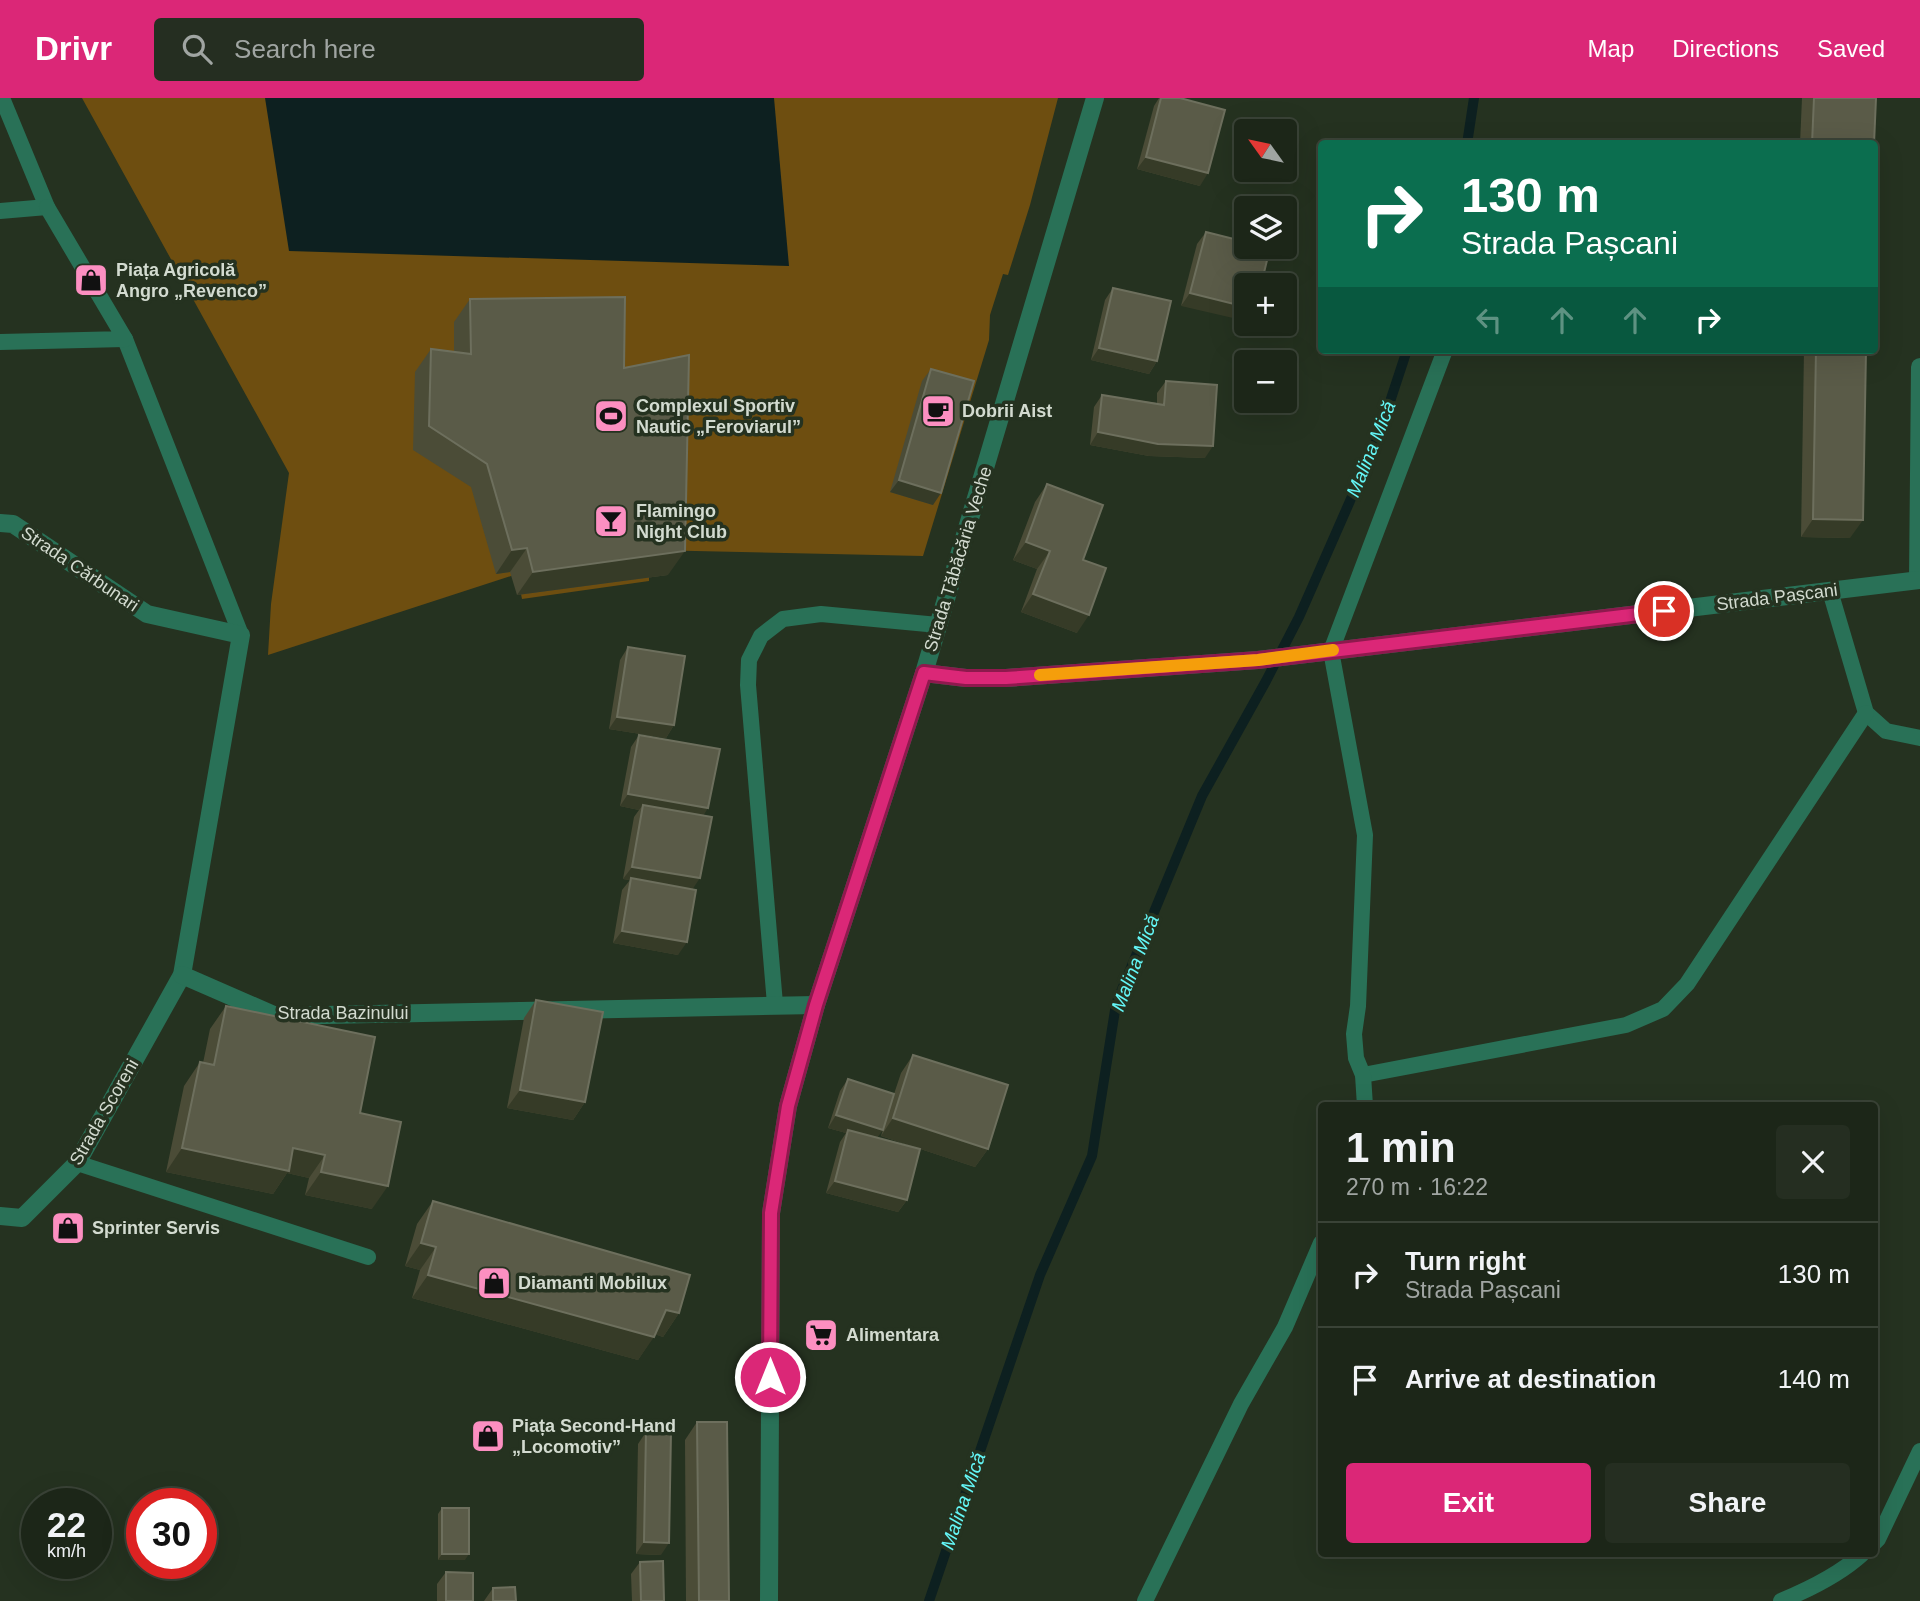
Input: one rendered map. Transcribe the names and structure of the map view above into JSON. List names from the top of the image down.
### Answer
{
  "streets": {
    "street": [
      "Strada Tăbăcăria Veche",
      "Strada Cărbunari",
      "Strada Pașcani",
      "Strada Bazinului",
      "Strada Scoreni"
    ]
  },
  "crossings": [
    ["Strada Tăbăcăria Veche", "Strada Pașcani"],
    ["Strada Tăbăcăria Veche", "Strada Bazinului"],
    ["Strada Bazinului", "Strada Scoreni"]
  ],
  "water": ["Malina Mică"],
  "places": {
    "shop": [
      "Piața Agricolă Angro „Revenco”",
      "Sprinter Servis",
      "Diamanti Mobilux",
      "Piața Second-Hand „Locomotiv”"
    ],
    "cafe": ["Dobrii Aist"],
    "sports": ["Complexul Sportiv Nautic „Feroviarul”"],
    "bar": ["Flamingo Night Club"],
    "supermarket": ["Alimentara"]
  },
  "north": "top left",
  "page": {
    "header": "Drivr",
    "search": "Search here",
    "nav": ["Map", "Directions", "Saved"],
    "map_buttons": ["+", "−"],
    "turn": ["130 m", "Strada Pașcani"],
    "heading": ["1 min", "270 m · 16:22"],
    "list": [
      {
        "name": "Turn right",
        "note": "Strada Pașcani",
        "value": "130 m"
      },
      {
        "name": "Arrive at destination",
        "value": "140 m"
      }
    ],
    "buttons": ["Exit", "Share"],
    "speed": "22 km/h",
    "limit": "30"
  }
}
